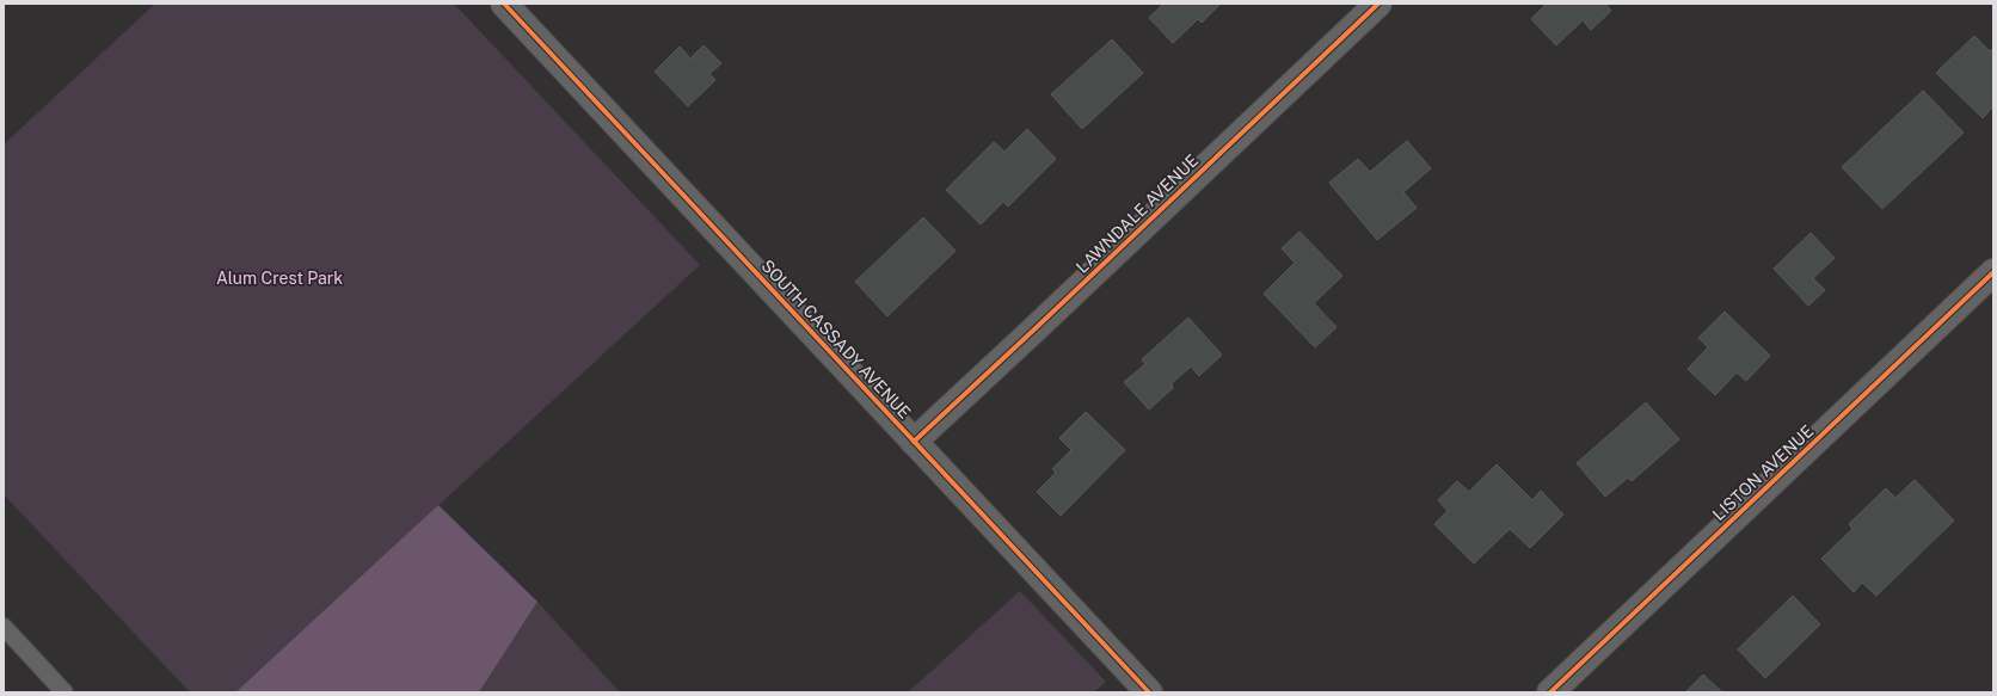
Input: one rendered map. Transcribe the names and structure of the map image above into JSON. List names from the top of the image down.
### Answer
{
  "streets": {
    "street": ["LAWNDALE AVENUE", "SOUTH CASSADY AVENUE", "LISTON AVENUE"]
  },
  "crossings": [
    ["LAWNDALE AVENUE", "SOUTH CASSADY AVENUE"]
  ],
  "parks": ["Alum Crest Park"]
}
